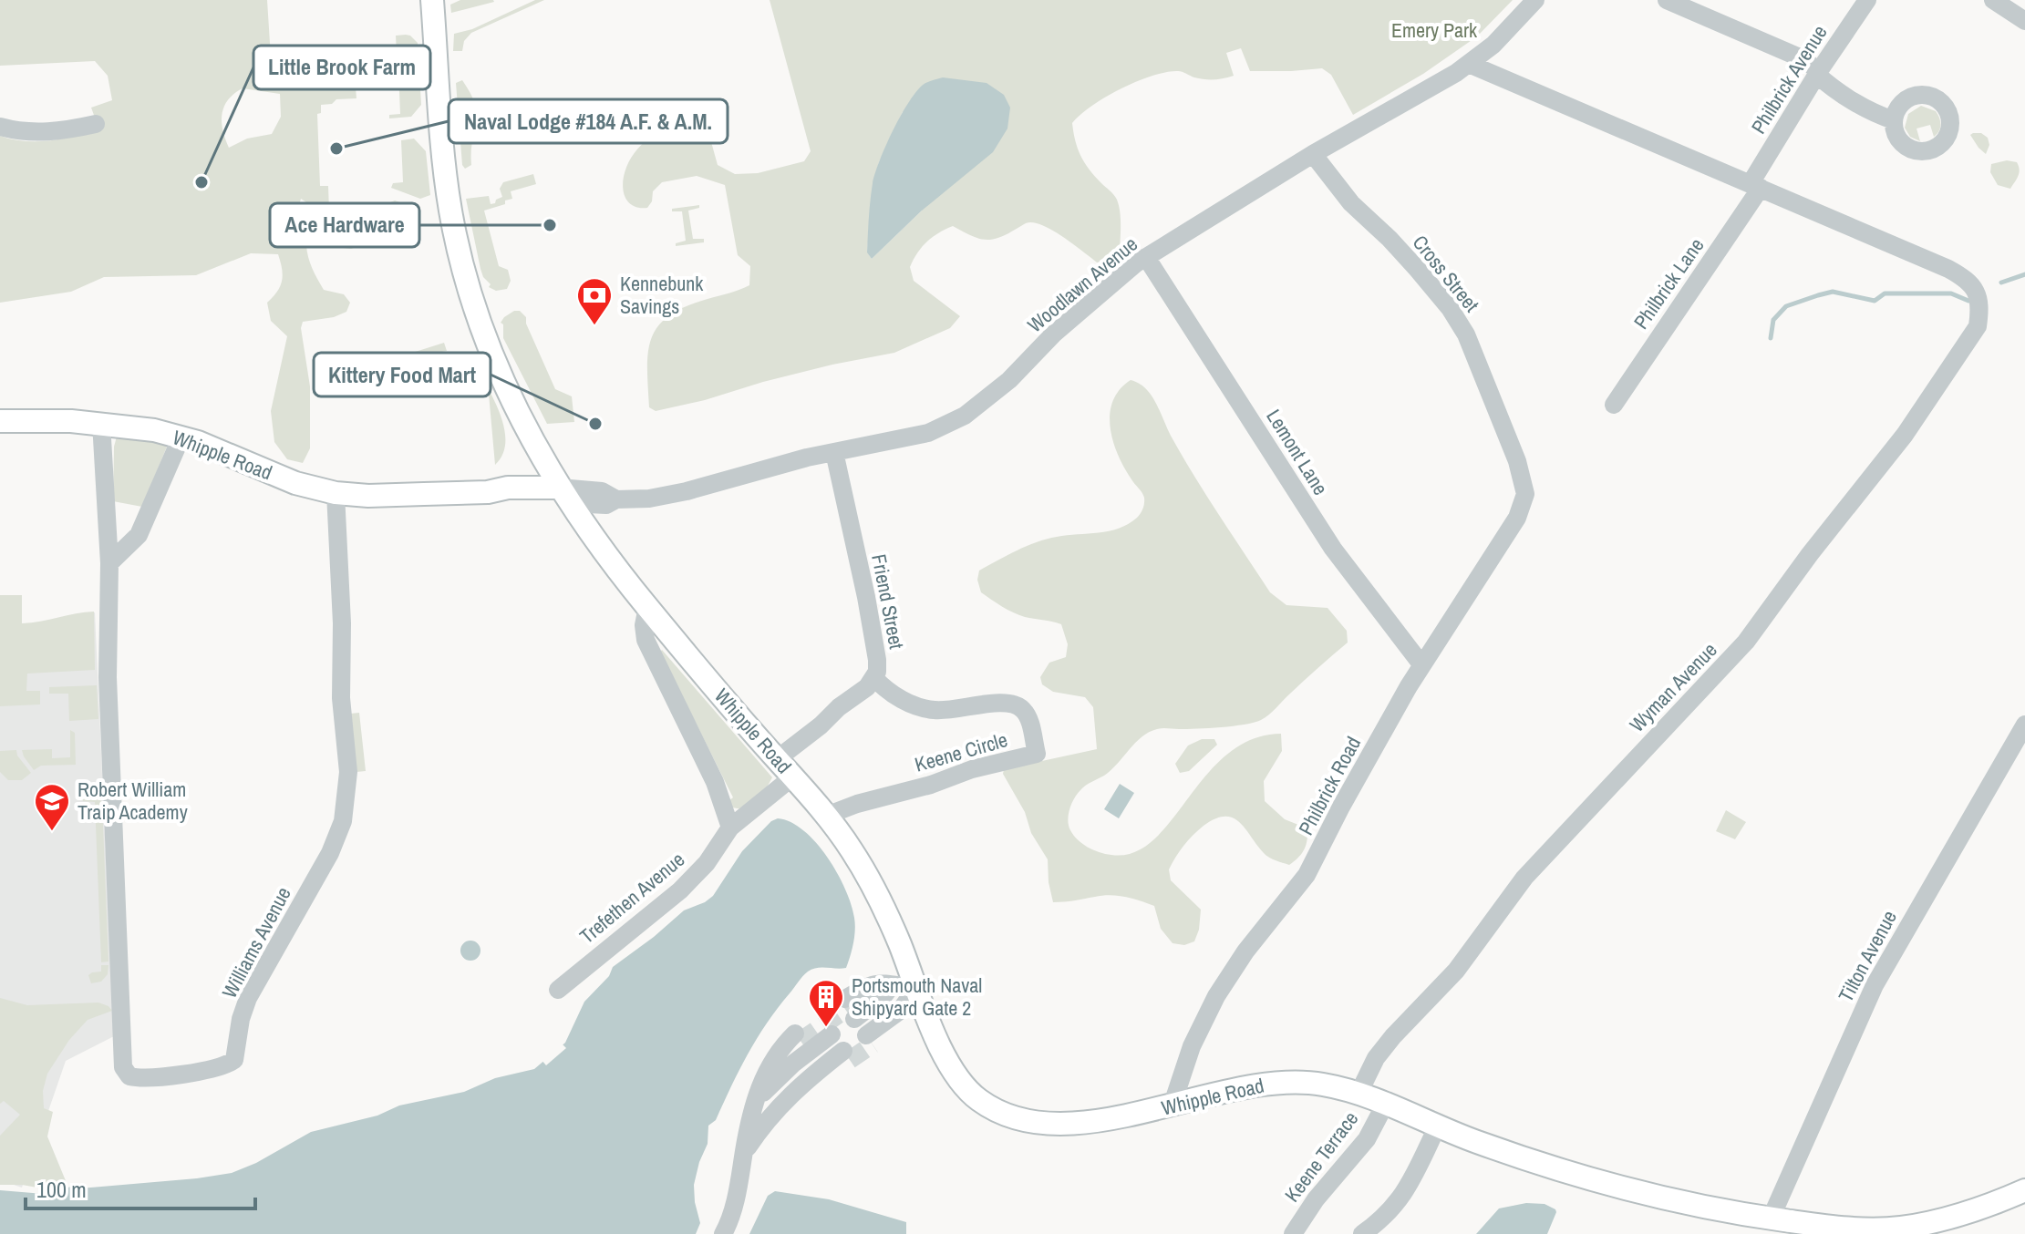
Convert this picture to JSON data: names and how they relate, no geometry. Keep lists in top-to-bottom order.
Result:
{
  "streets": {
    "main road": ["Whipple Road"],
    "street": [
      "Philbrick Avenue",
      "Cross Street",
      "Philbrick Lane",
      "Woodlawn Avenue",
      "Lemont Lane",
      "Friend Street",
      "Wyman Avenue",
      "Keene Circle",
      "Philbrick Road",
      "Trefethen Avenue",
      "Williams Avenue",
      "Tilton Avenue",
      "Keene Terrace"
    ]
  },
  "crossings": [
    ["Philbrick Avenue", "Philbrick Lane"],
    ["Philbrick Avenue", "Wyman Avenue"],
    ["Cross Street", "Woodlawn Avenue"],
    ["Cross Street", "Philbrick Road"],
    ["Philbrick Lane", "Wyman Avenue"],
    ["Woodlawn Avenue", "Lemont Lane"],
    ["Woodlawn Avenue", "Whipple Road"],
    ["Woodlawn Avenue", "Friend Street"],
    ["Lemont Lane", "Philbrick Road"],
    ["Whipple Road", "Friend Street"],
    ["Whipple Road", "Wyman Avenue"],
    ["Whipple Road", "Keene Circle"],
    ["Whipple Road", "Philbrick Road"],
    ["Whipple Road", "Trefethen Avenue"],
    ["Whipple Road", "Williams Avenue"],
    ["Whipple Road", "Tilton Avenue"],
    ["Whipple Road", "Keene Terrace"],
    ["Friend Street", "Keene Circle"]
  ],
  "parks": ["Emery Park"],
  "places": {
    "other": [
      "Naval Lodge #184 A.F. & A.M.",
      "Little Brook Farm",
      "Ace Hardware",
      "Kittery Food Mart"
    ],
    "bank": ["Kennebunk Savings"],
    "school or university": ["Robert William Traip Academy"],
    "building": ["Portsmouth Naval Shipyard Gate 2"]
  },
  "scale_bar": "100 m"
}
